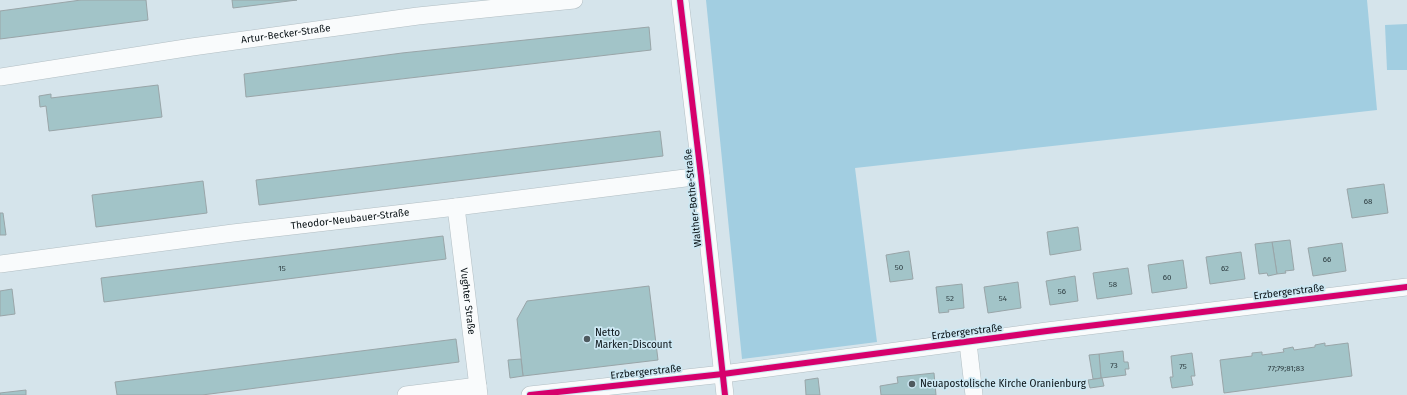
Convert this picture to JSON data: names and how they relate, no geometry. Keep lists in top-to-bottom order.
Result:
{
  "streets": {
    "street": [
      "Artur-Becker-Straße",
      "Walther-Bothe-Straße",
      "Theodor-Neubauer-Straße",
      "Erzbergerstraße",
      "Vughter Straße"
    ]
  },
  "crossings": [
    ["Walther-Bothe-Straße", "Theodor-Neubauer-Straße"],
    ["Walther-Bothe-Straße", "Erzbergerstraße"],
    ["Theodor-Neubauer-Straße", "Vughter Straße"]
  ],
  "places": ["Netto Marken-Discount", "Neuapostolische Kirche Oranienburg"],
  "house_numbers": [
    "68",
    "66",
    "50",
    "15",
    "62",
    "60",
    "58",
    "56",
    "52",
    "54",
    "73",
    "75",
    "77;79;81;83"
  ]
}
